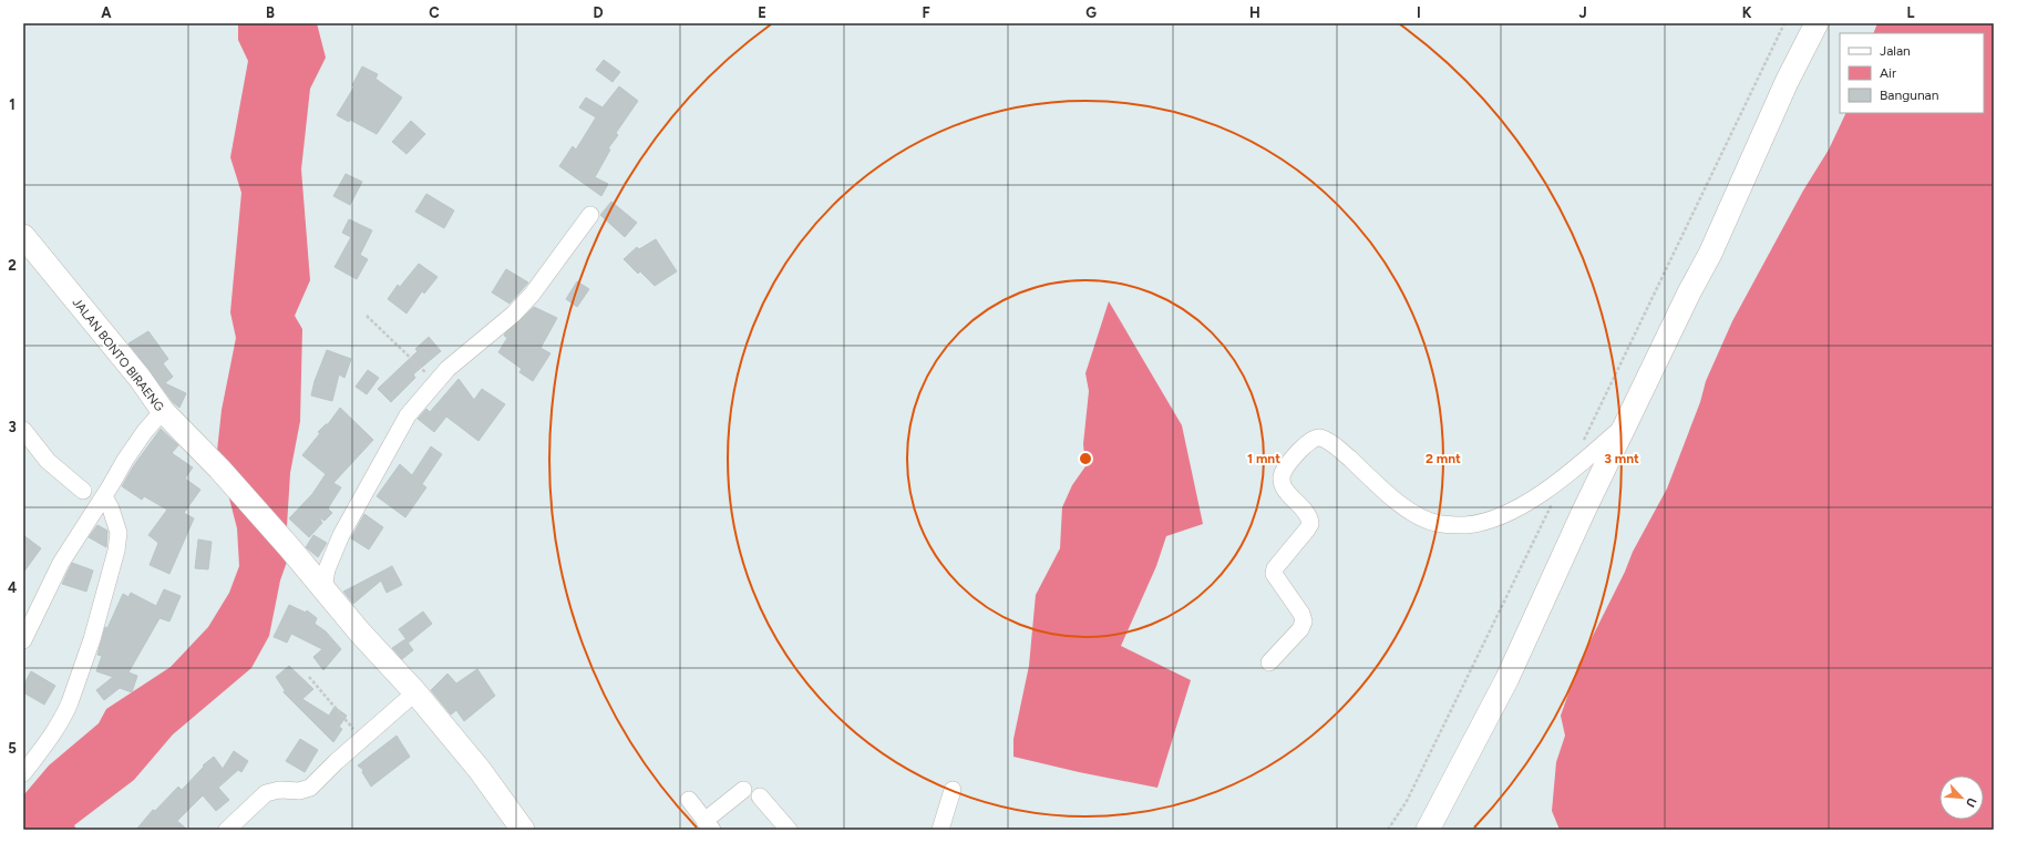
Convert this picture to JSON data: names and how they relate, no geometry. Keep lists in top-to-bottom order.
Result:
{
  "streets": {
    "street": ["JALAN BONTO BIRAENG"]
  },
  "legend": ["Jalan", "Air", "Bangunan"],
  "north": "bottom right",
  "grid": {
    "columns": [
      "A",
      "B",
      "C",
      "D",
      "E",
      "F",
      "G",
      "H",
      "I",
      "J",
      "K",
      "L"
    ],
    "rows": [
      "1",
      "2",
      "3",
      "4",
      "5"
    ]
  },
  "rings": ["1 mnt", "2 mnt", "3 mnt"]
}
